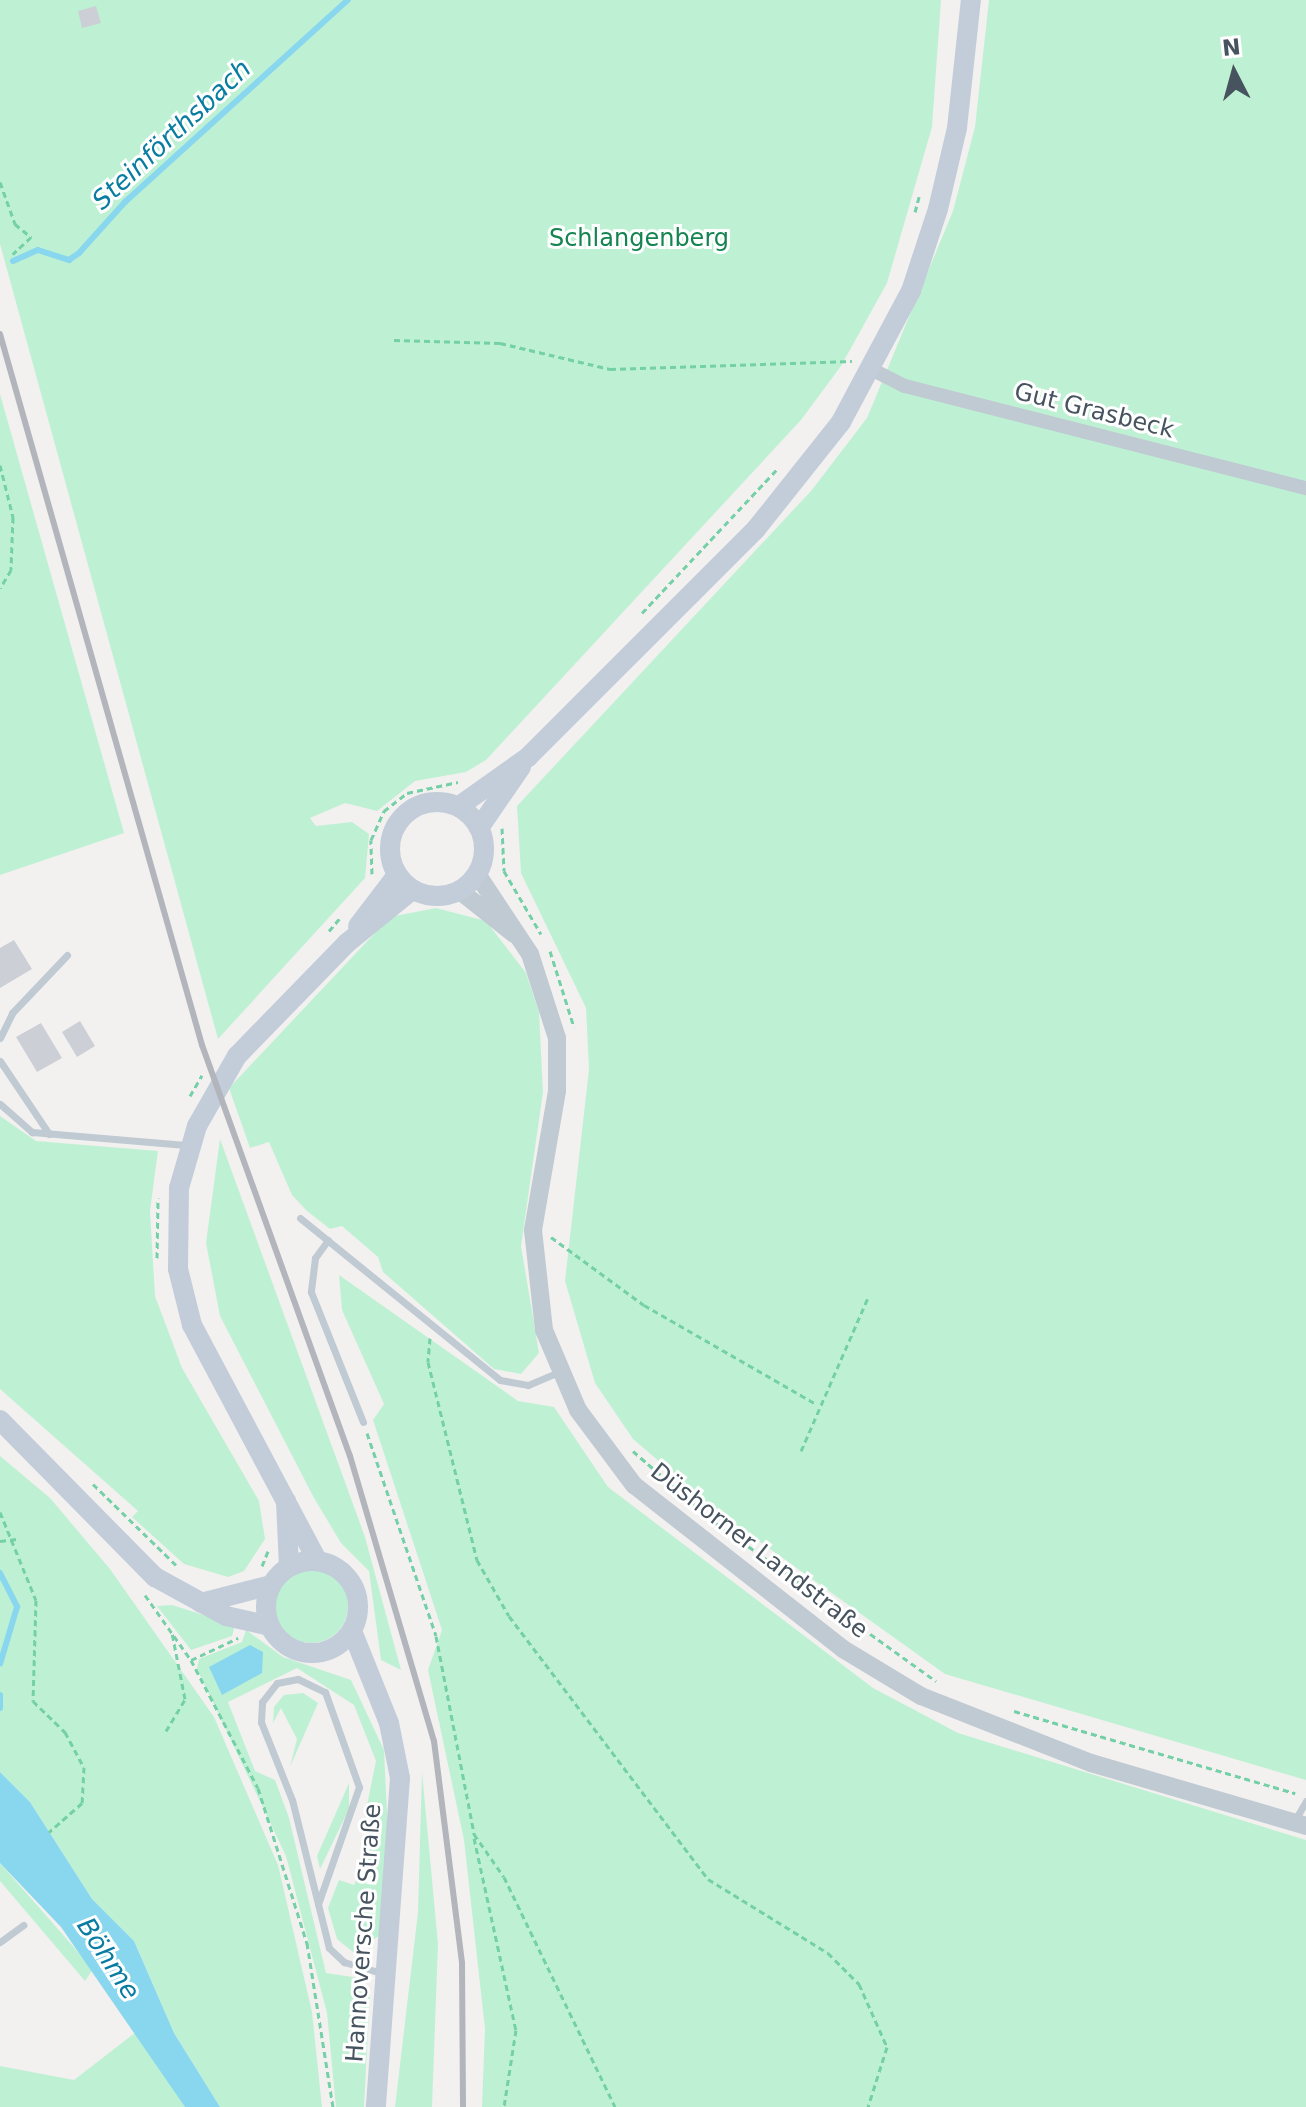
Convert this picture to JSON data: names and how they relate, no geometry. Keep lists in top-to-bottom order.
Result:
{
  "streets": {
    "main road": ["Hannoversche Straße"],
    "street": ["Gut Grasbeck", "Düshorner Landstraße"]
  },
  "water": ["Steinförthsbach", "Böhme"],
  "parks": ["Schlangenberg"],
  "north": "top"
}
